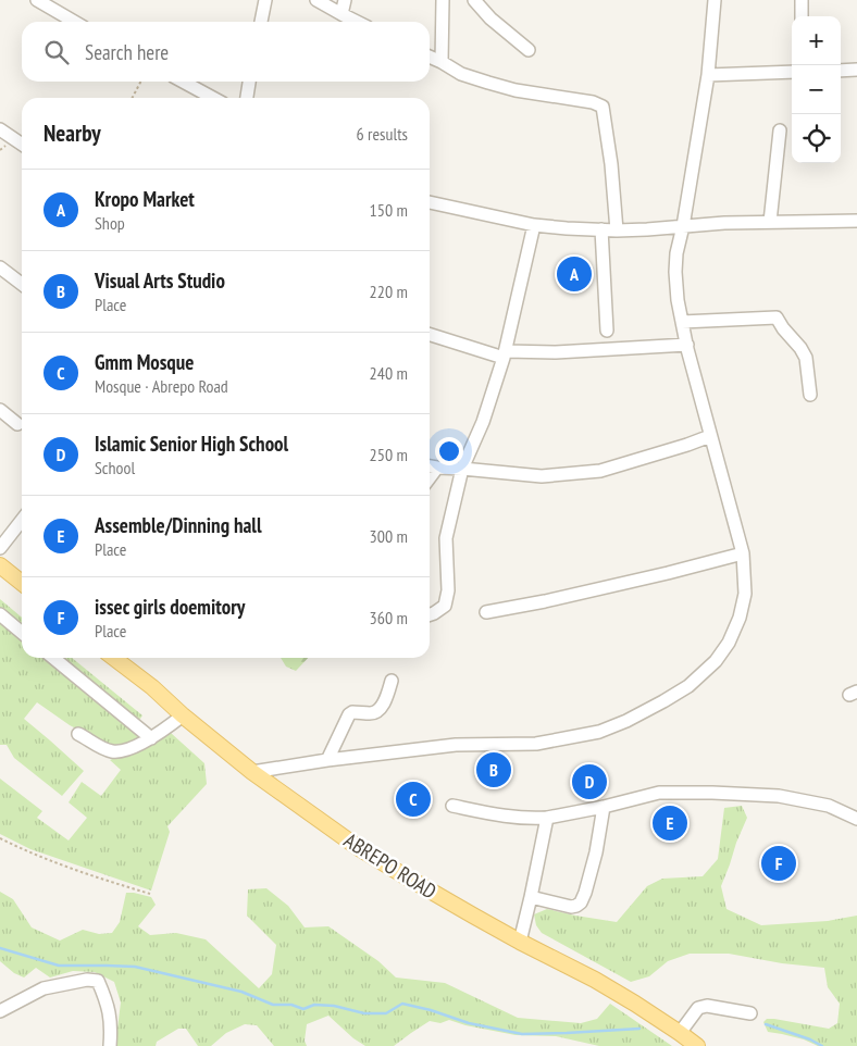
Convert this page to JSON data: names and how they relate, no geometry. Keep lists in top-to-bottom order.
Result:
{
  "streets": {
    "main road": ["ABREPO ROAD"]
  },
  "page": {
    "map_buttons": ["+", "−"],
    "search": "Search here",
    "heading": ["Nearby", "6 results"],
    "list": [
      {
        "mark": "A",
        "name": "Kropo Market",
        "note": "Shop",
        "value": "150 m"
      },
      {
        "mark": "B",
        "name": "Visual Arts Studio",
        "note": "Place",
        "value": "220 m"
      },
      {
        "mark": "C",
        "name": "Gmm Mosque",
        "note": "Mosque · Abrepo Road",
        "value": "240 m"
      },
      {
        "mark": "D",
        "name": "Islamic Senior High School",
        "note": "School",
        "value": "250 m"
      },
      {
        "mark": "E",
        "name": "Assemble/Dinning hall",
        "note": "Place",
        "value": "300 m"
      },
      {
        "mark": "F",
        "name": "issec girls doemitory",
        "note": "Place",
        "value": "360 m"
      }
    ],
    "pins": [
      "A",
      "B",
      "D",
      "C",
      "E",
      "F"
    ]
  }
}
